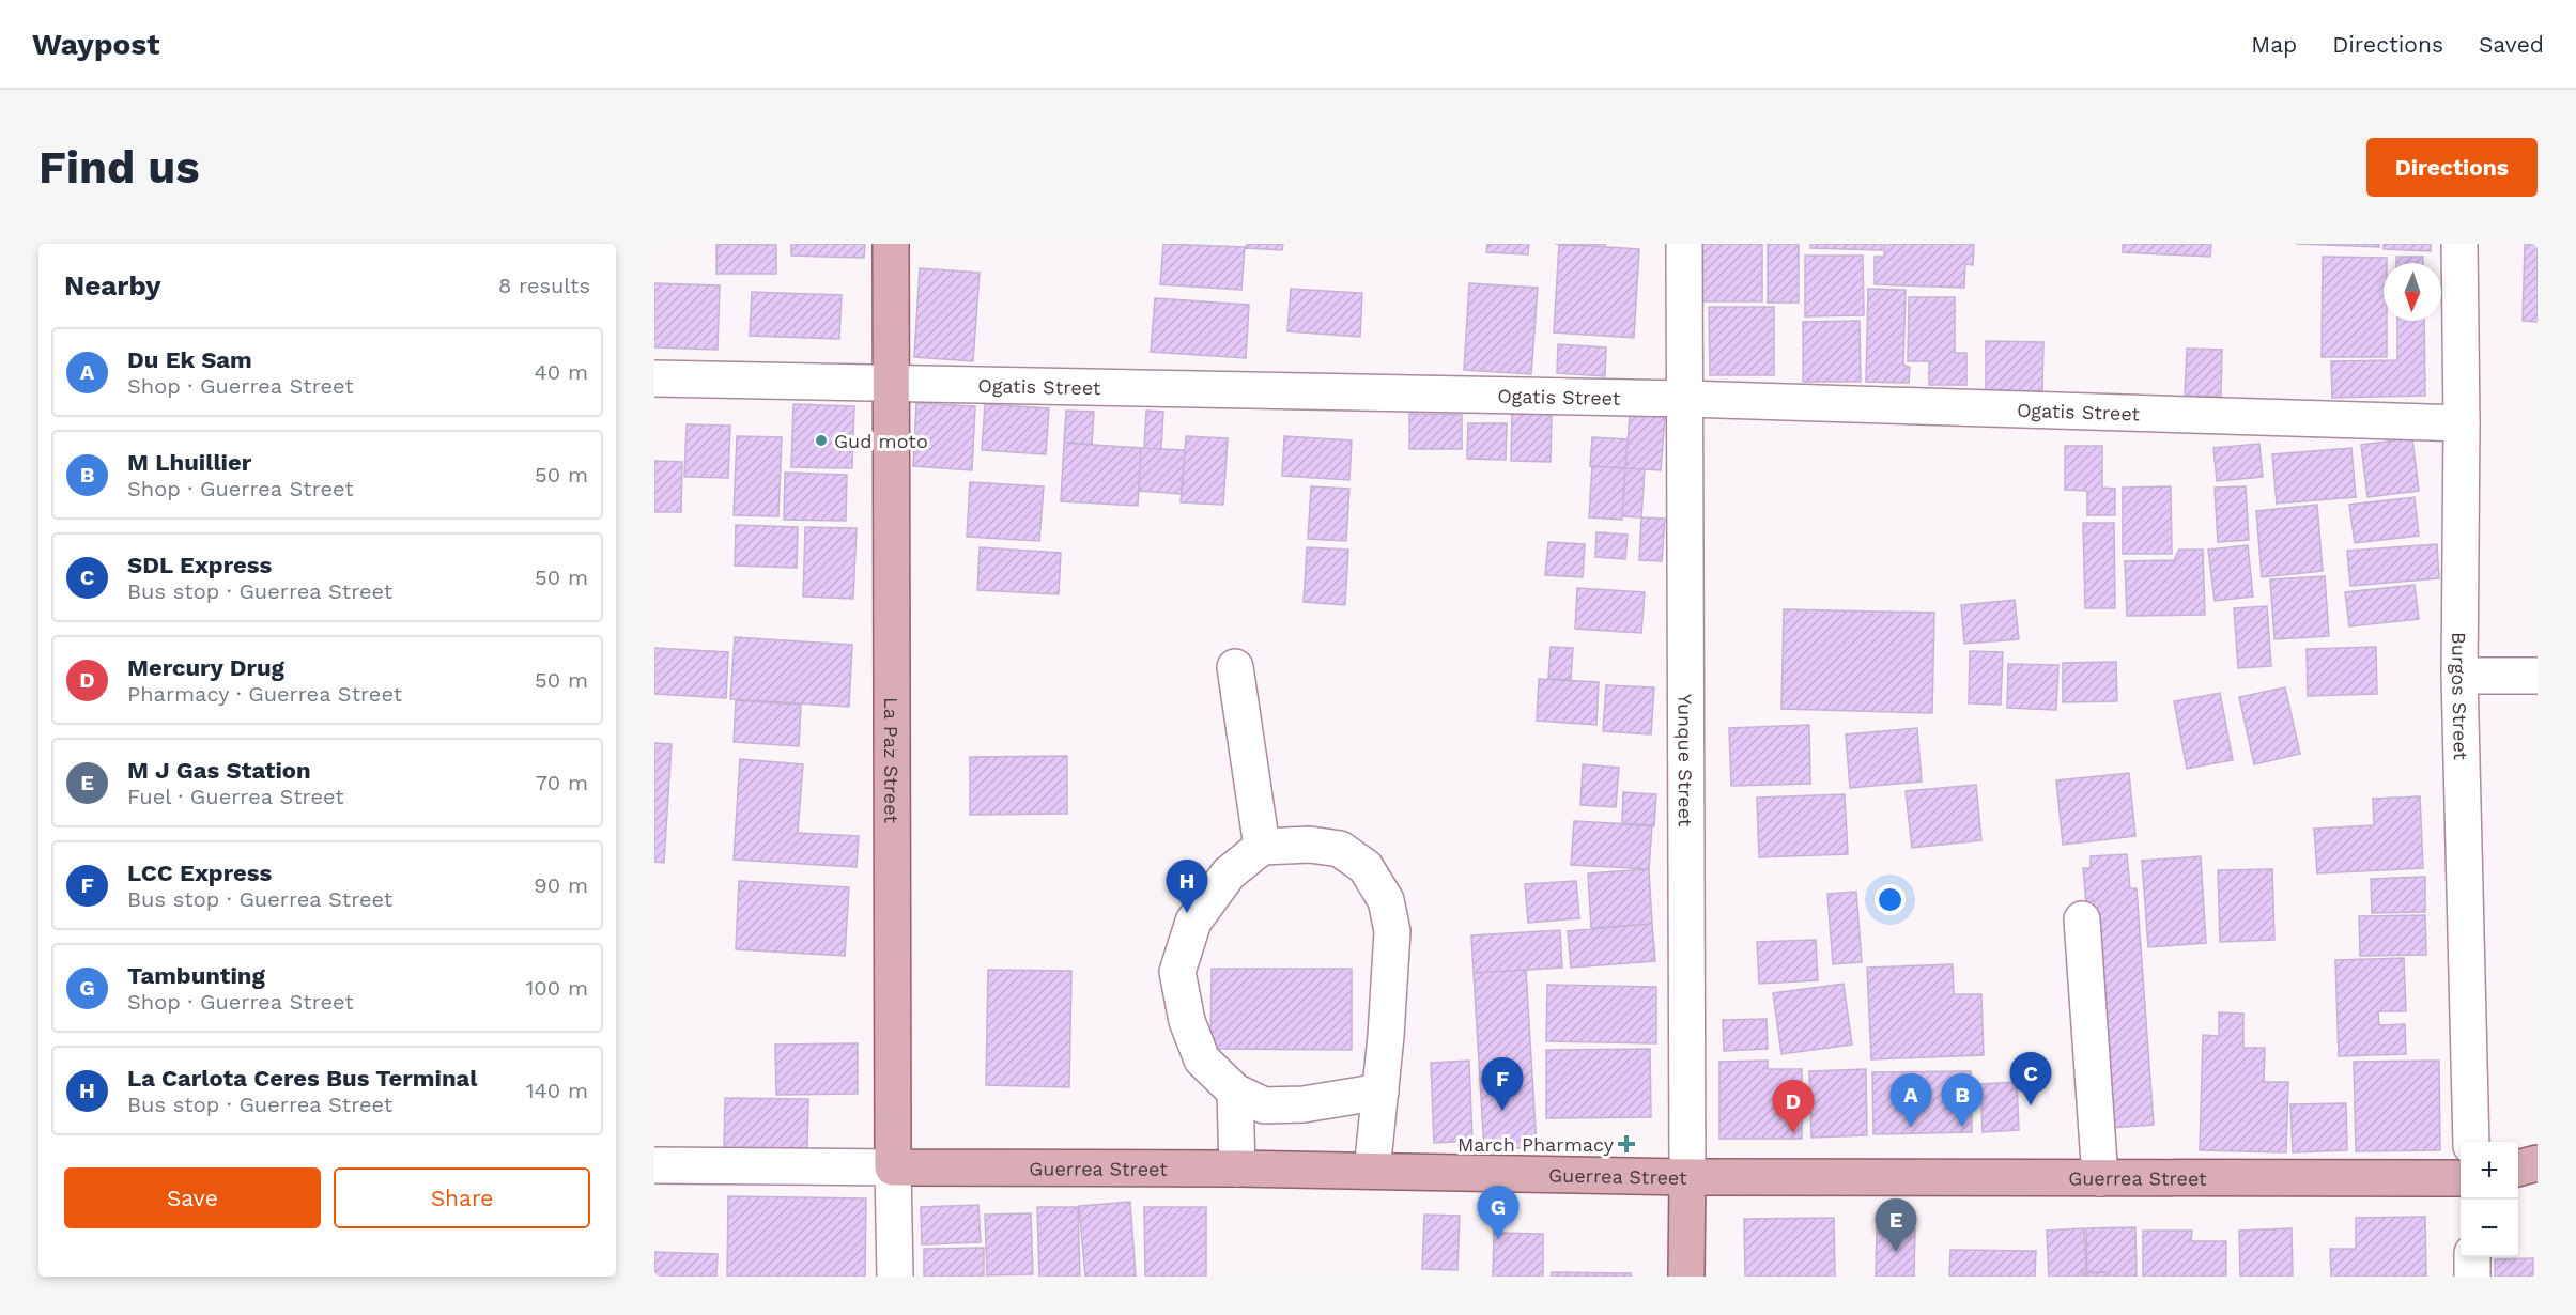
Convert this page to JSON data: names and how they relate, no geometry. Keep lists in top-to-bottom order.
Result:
{
  "streets": {
    "main road": ["La Paz Street", "Yunque Street", "Guerrea Street"],
    "street": ["Ogatis Street", "Burgos Street"]
  },
  "crossings": [
    ["Ogatis Street", "Burgos Street"],
    ["Ogatis Street", "La Paz Street"],
    ["Ogatis Street", "Yunque Street"],
    ["La Paz Street", "Guerrea Street"],
    ["Yunque Street", "Guerrea Street"]
  ],
  "places": {
    "other": ["Gud moto"],
    "health": ["March Pharmacy"]
  },
  "north": "bottom",
  "page": {
    "header": "Waypost",
    "nav": ["Map", "Directions", "Saved"],
    "buttons": [
      "Directions",
      ["Save", "Share"]
    ],
    "title": "Find us",
    "heading": ["Nearby", "8 results"],
    "list": [
      {
        "mark": "A",
        "name": "Du Ek Sam",
        "note": "Shop · Guerrea Street",
        "value": "40 m"
      },
      {
        "mark": "B",
        "name": "M Lhuillier",
        "note": "Shop · Guerrea Street",
        "value": "50 m"
      },
      {
        "mark": "C",
        "name": "SDL Express",
        "note": "Bus stop · Guerrea Street",
        "value": "50 m"
      },
      {
        "mark": "D",
        "name": "Mercury Drug",
        "note": "Pharmacy · Guerrea Street",
        "value": "50 m"
      },
      {
        "mark": "E",
        "name": "M J Gas Station",
        "note": "Fuel · Guerrea Street",
        "value": "70 m"
      },
      {
        "mark": "F",
        "name": "LCC Express",
        "note": "Bus stop · Guerrea Street",
        "value": "90 m"
      },
      {
        "mark": "G",
        "name": "Tambunting",
        "note": "Shop · Guerrea Street",
        "value": "100 m"
      },
      {
        "mark": "H",
        "name": "La Carlota Ceres Bus Terminal",
        "note": "Bus stop · Guerrea Street",
        "value": "140 m"
      }
    ],
    "pins": [
      "H",
      "C",
      "F",
      "A",
      "B",
      "D",
      "G",
      "E"
    ],
    "map_buttons": ["+", "−"]
  }
}
